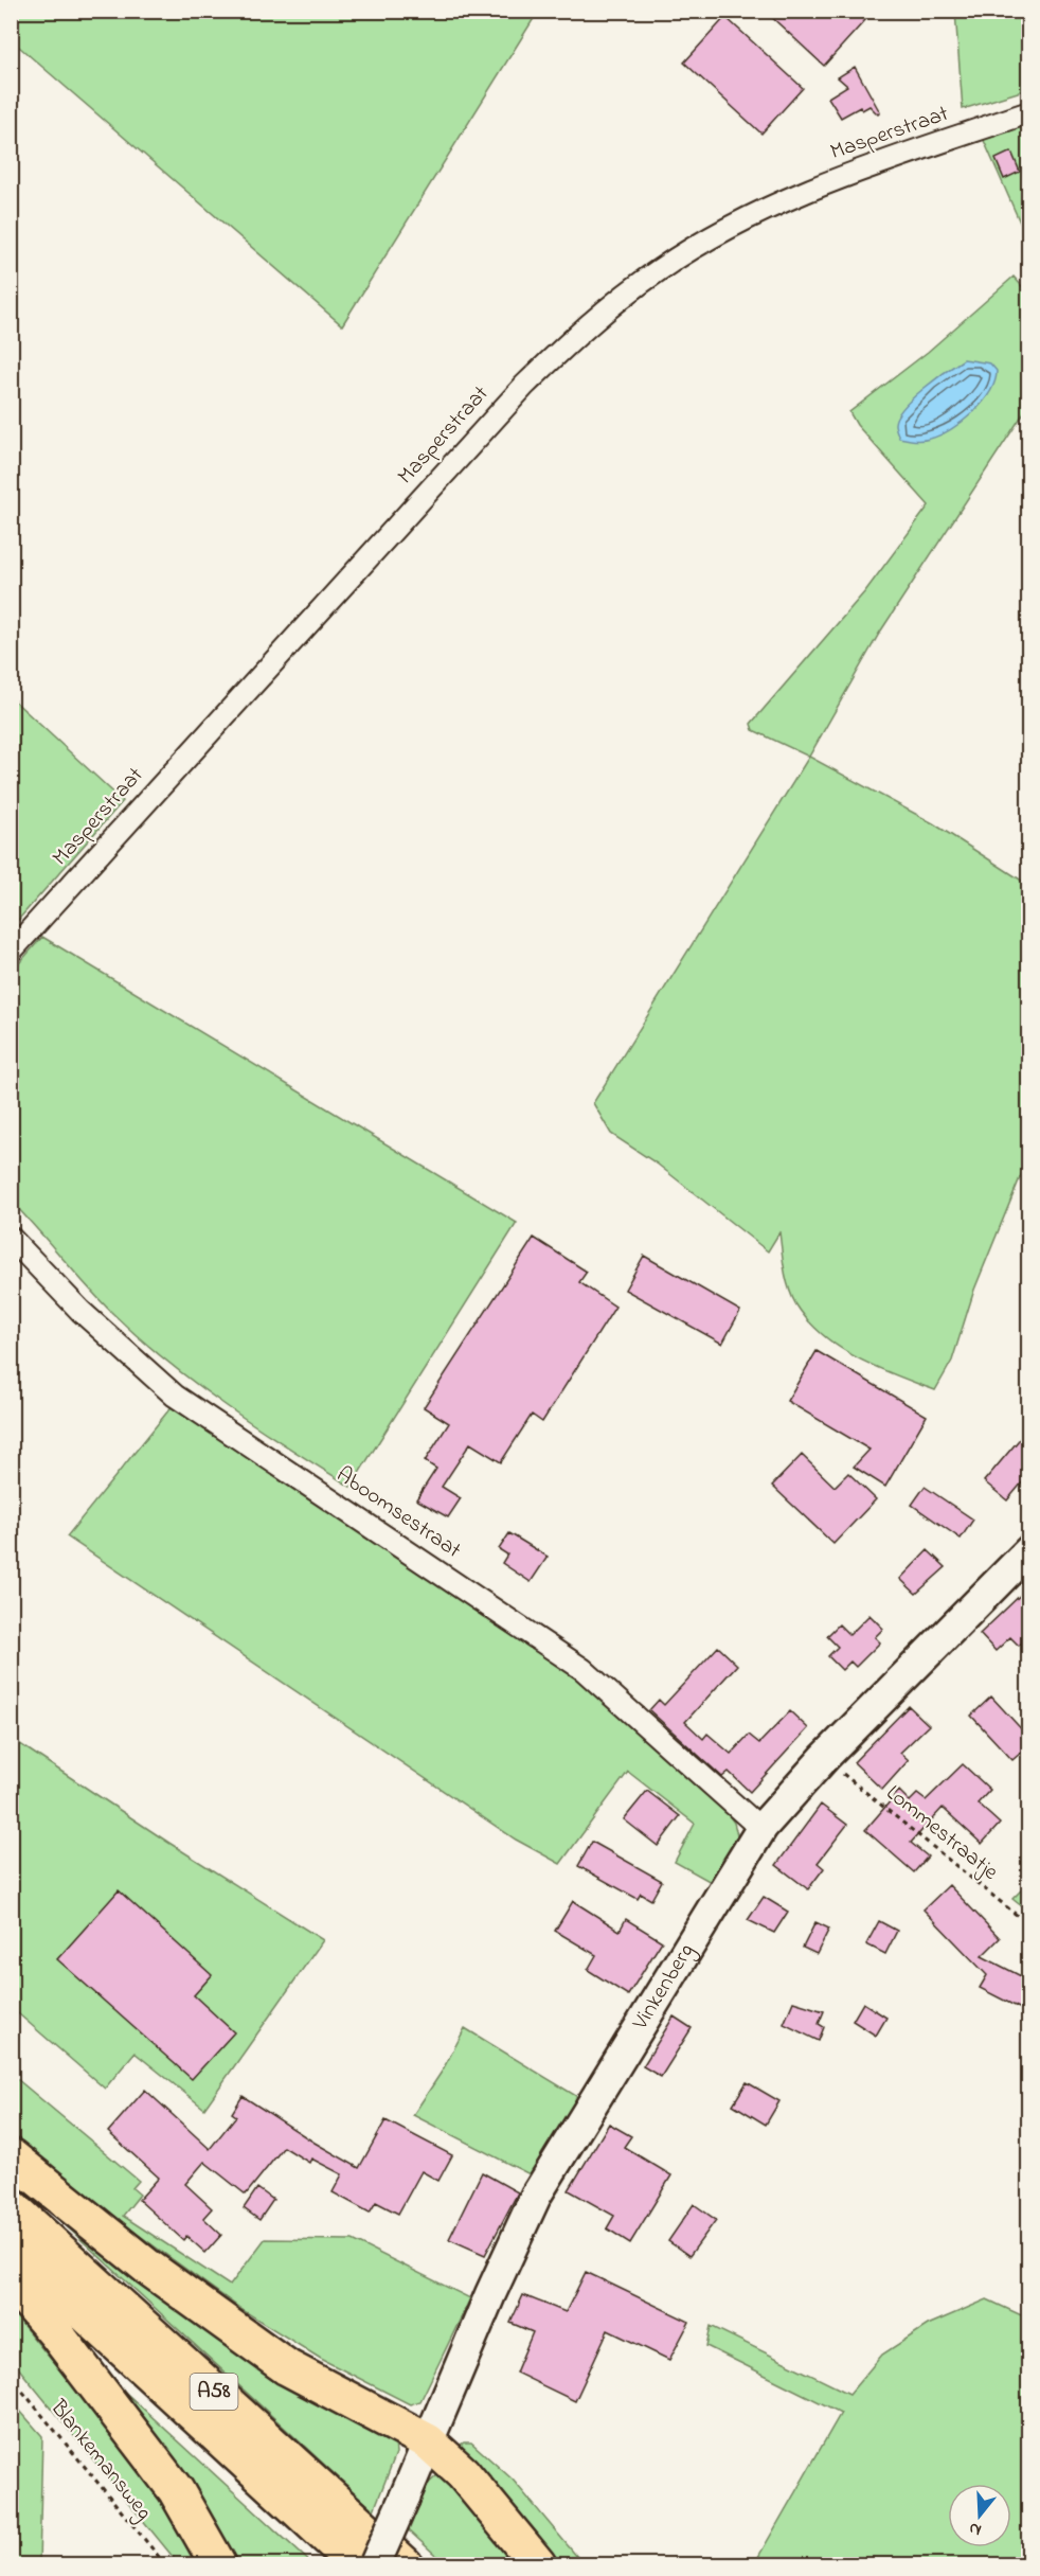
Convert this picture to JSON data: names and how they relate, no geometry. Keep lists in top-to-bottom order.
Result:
{
  "streets": {
    "highway": ["A58"],
    "street": ["Masperstraat", "Aboomsestraat", "Vinkenberg"],
    "path": ["Lommestraatje", "Blankemansweg"]
  },
  "crossings": [
    ["Aboomsestraat", "Vinkenberg"],
    ["Vinkenberg", "A58"]
  ],
  "north": "bottom"
}
